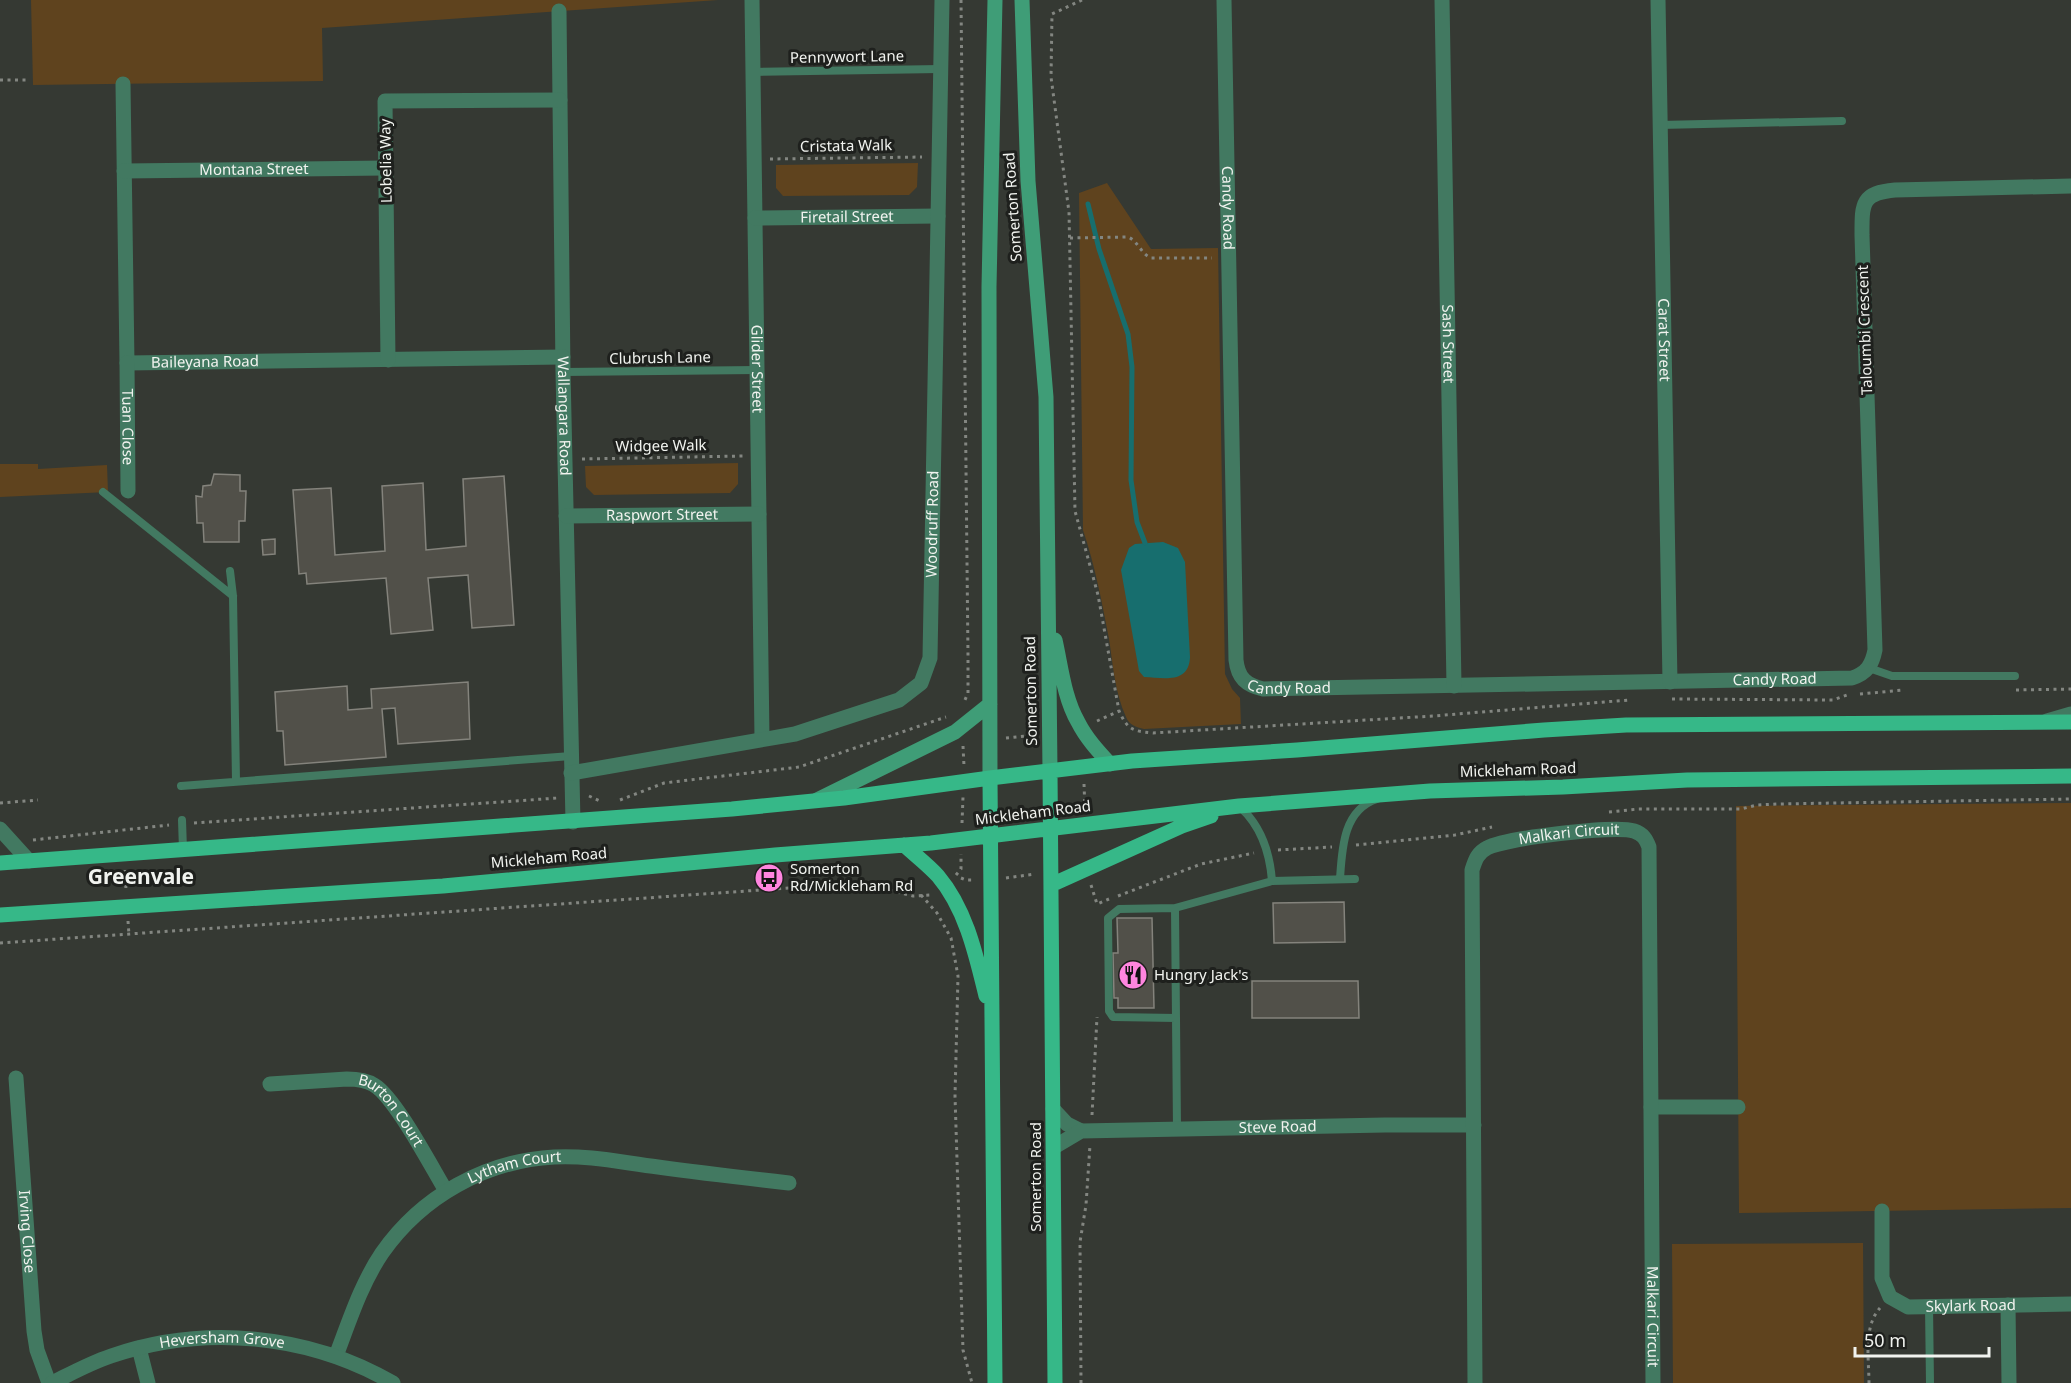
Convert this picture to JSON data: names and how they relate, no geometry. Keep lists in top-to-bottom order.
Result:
{
  "streets": {
    "main road": ["Somerton Road", "Mickleham Road"],
    "street": [
      "Lobelia Way",
      "Montana Street",
      "Candy Road",
      "Firetail Street",
      "Taloumbi Crescent",
      "Carat Street",
      "Sash Street",
      "Baileyana Road",
      "Glider Street",
      "Wallangara Road",
      "Tuan Close",
      "Raspwort Street",
      "Woodruff Road",
      "Malkari Circuit",
      "Burton Court",
      "Steve Road",
      "Lytham Court",
      "Irving Close",
      "Skylark Road",
      "Heversham Grove"
    ],
    "lane": ["Pennywort Lane", "Clubrush Lane"],
    "path": ["Cristata Walk", "Widgee Walk"]
  },
  "crossings": [
    ["Pennywort Lane", "Glider Street"],
    ["Pennywort Lane", "Woodruff Road"],
    ["Cristata Walk", "Glider Street"],
    ["Cristata Walk", "Woodruff Road"],
    ["Lobelia Way", "Montana Street"],
    ["Lobelia Way", "Baileyana Road"],
    ["Lobelia Way", "Wallangara Road"],
    ["Somerton Road", "Mickleham Road"],
    ["Candy Road", "Taloumbi Crescent"],
    ["Candy Road", "Carat Street"],
    ["Candy Road", "Sash Street"],
    ["Firetail Street", "Glider Street"],
    ["Firetail Street", "Woodruff Road"],
    ["Clubrush Lane", "Baileyana Road"],
    ["Clubrush Lane", "Glider Street"],
    ["Clubrush Lane", "Wallangara Road"],
    ["Baileyana Road", "Wallangara Road"],
    ["Baileyana Road", "Tuan Close"],
    ["Glider Street", "Widgee Walk"],
    ["Glider Street", "Raspwort Street"],
    ["Glider Street", "Woodruff Road"],
    ["Wallangara Road", "Widgee Walk"],
    ["Wallangara Road", "Raspwort Street"],
    ["Wallangara Road", "Woodruff Road"],
    ["Malkari Circuit", "Steve Road"],
    ["Burton Court", "Lytham Court"],
    ["Lytham Court", "Heversham Grove"],
    ["Irving Close", "Heversham Grove"]
  ],
  "districts": ["Greenvale"],
  "places": {
    "bus stop": ["Somerton Rd/Mickleham Rd"],
    "restaurant": ["Hungry Jack's"]
  },
  "scale_bar": "50 m"
}
